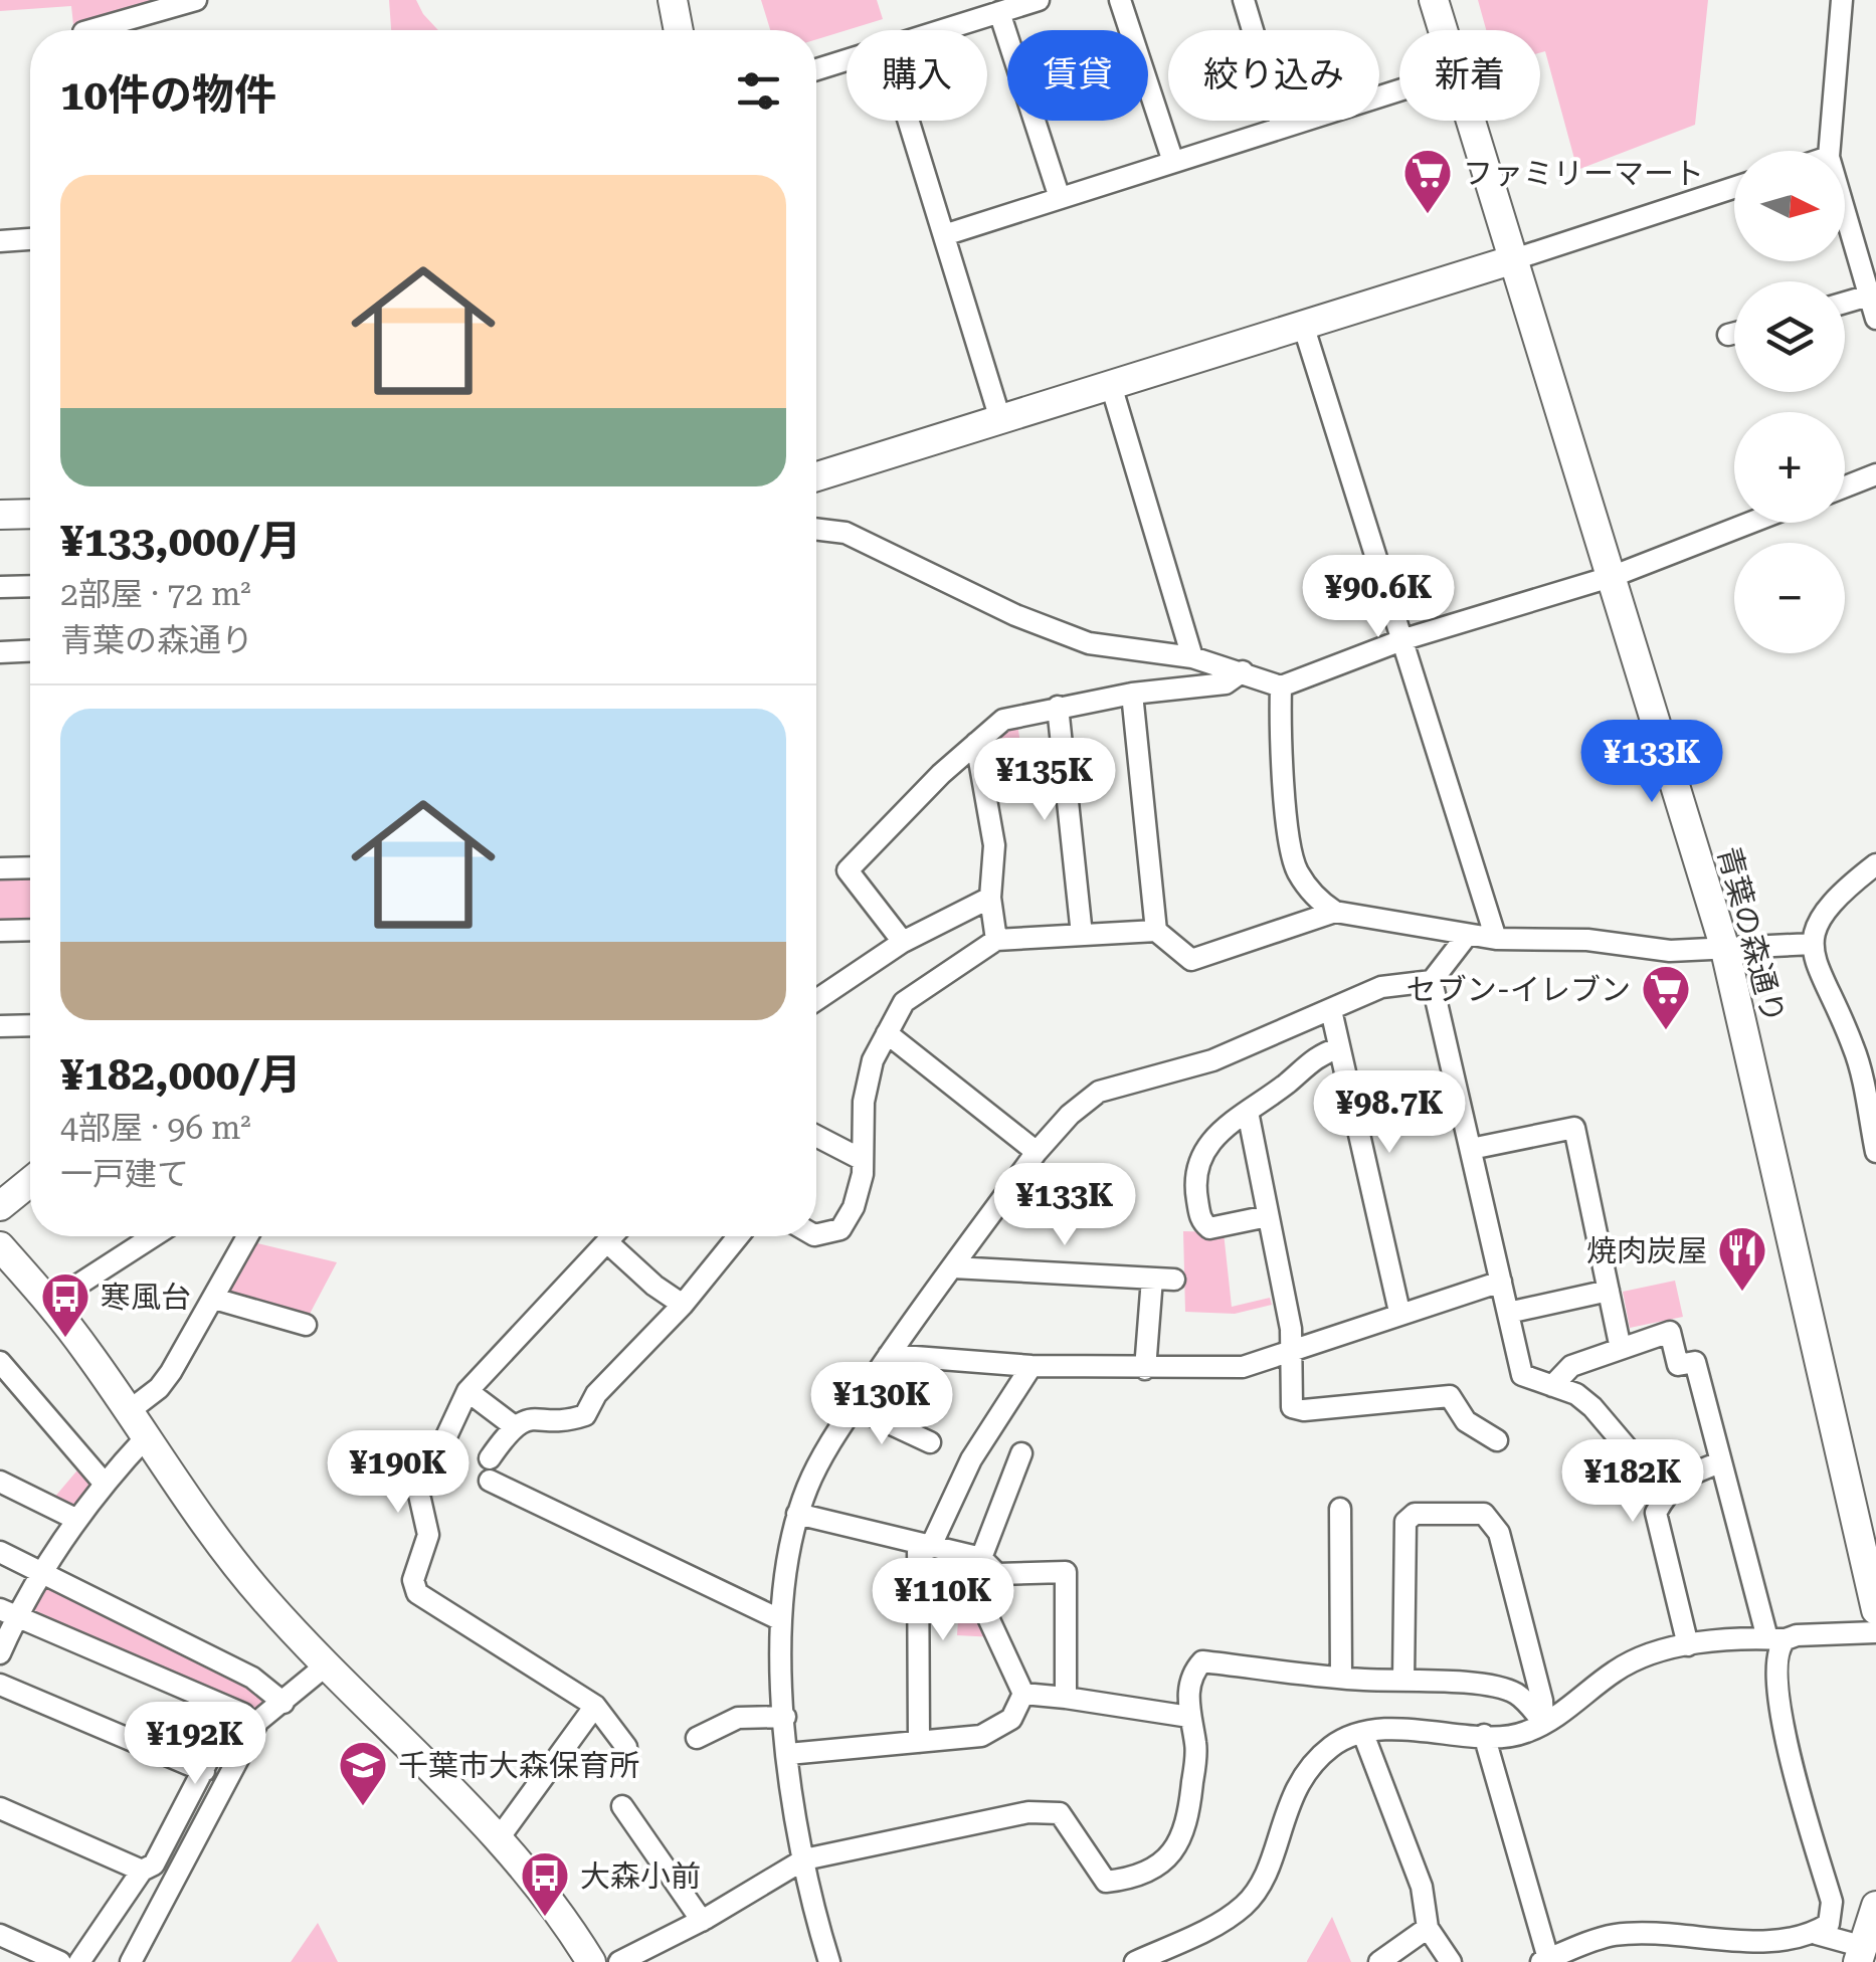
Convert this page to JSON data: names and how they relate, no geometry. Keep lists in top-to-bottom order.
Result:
{
  "streets": {
    "street": ["青葉の森通り"]
  },
  "places": {
    "supermarket": ["ファミリーマート", "セブン-イレブン"],
    "restaurant": ["焼肉炭屋"],
    "bus stop": ["寒風台", "大森小前"],
    "school or university": ["千葉市大森保育所"]
  },
  "north": "right",
  "page": {
    "chip": [
      "購入",
      "賃貸",
      "絞り込み",
      "新着"
    ],
    "heading": "10件の物件",
    "map_buttons": ["+", "−"],
    "list": [
      {
        "name": "¥133,000/月",
        "note": "2部屋 · 72 m² · 青葉の森通り"
      },
      {
        "name": "¥182,000/月",
        "note": "4部屋 · 96 m² · 一戸建て"
      }
    ],
    "price": [
      "¥90.6K",
      "¥133K",
      "¥135K",
      "¥98.7K",
      "¥133K",
      "¥130K",
      "¥190K",
      "¥182K",
      "¥110K",
      "¥192K"
    ]
  }
}
